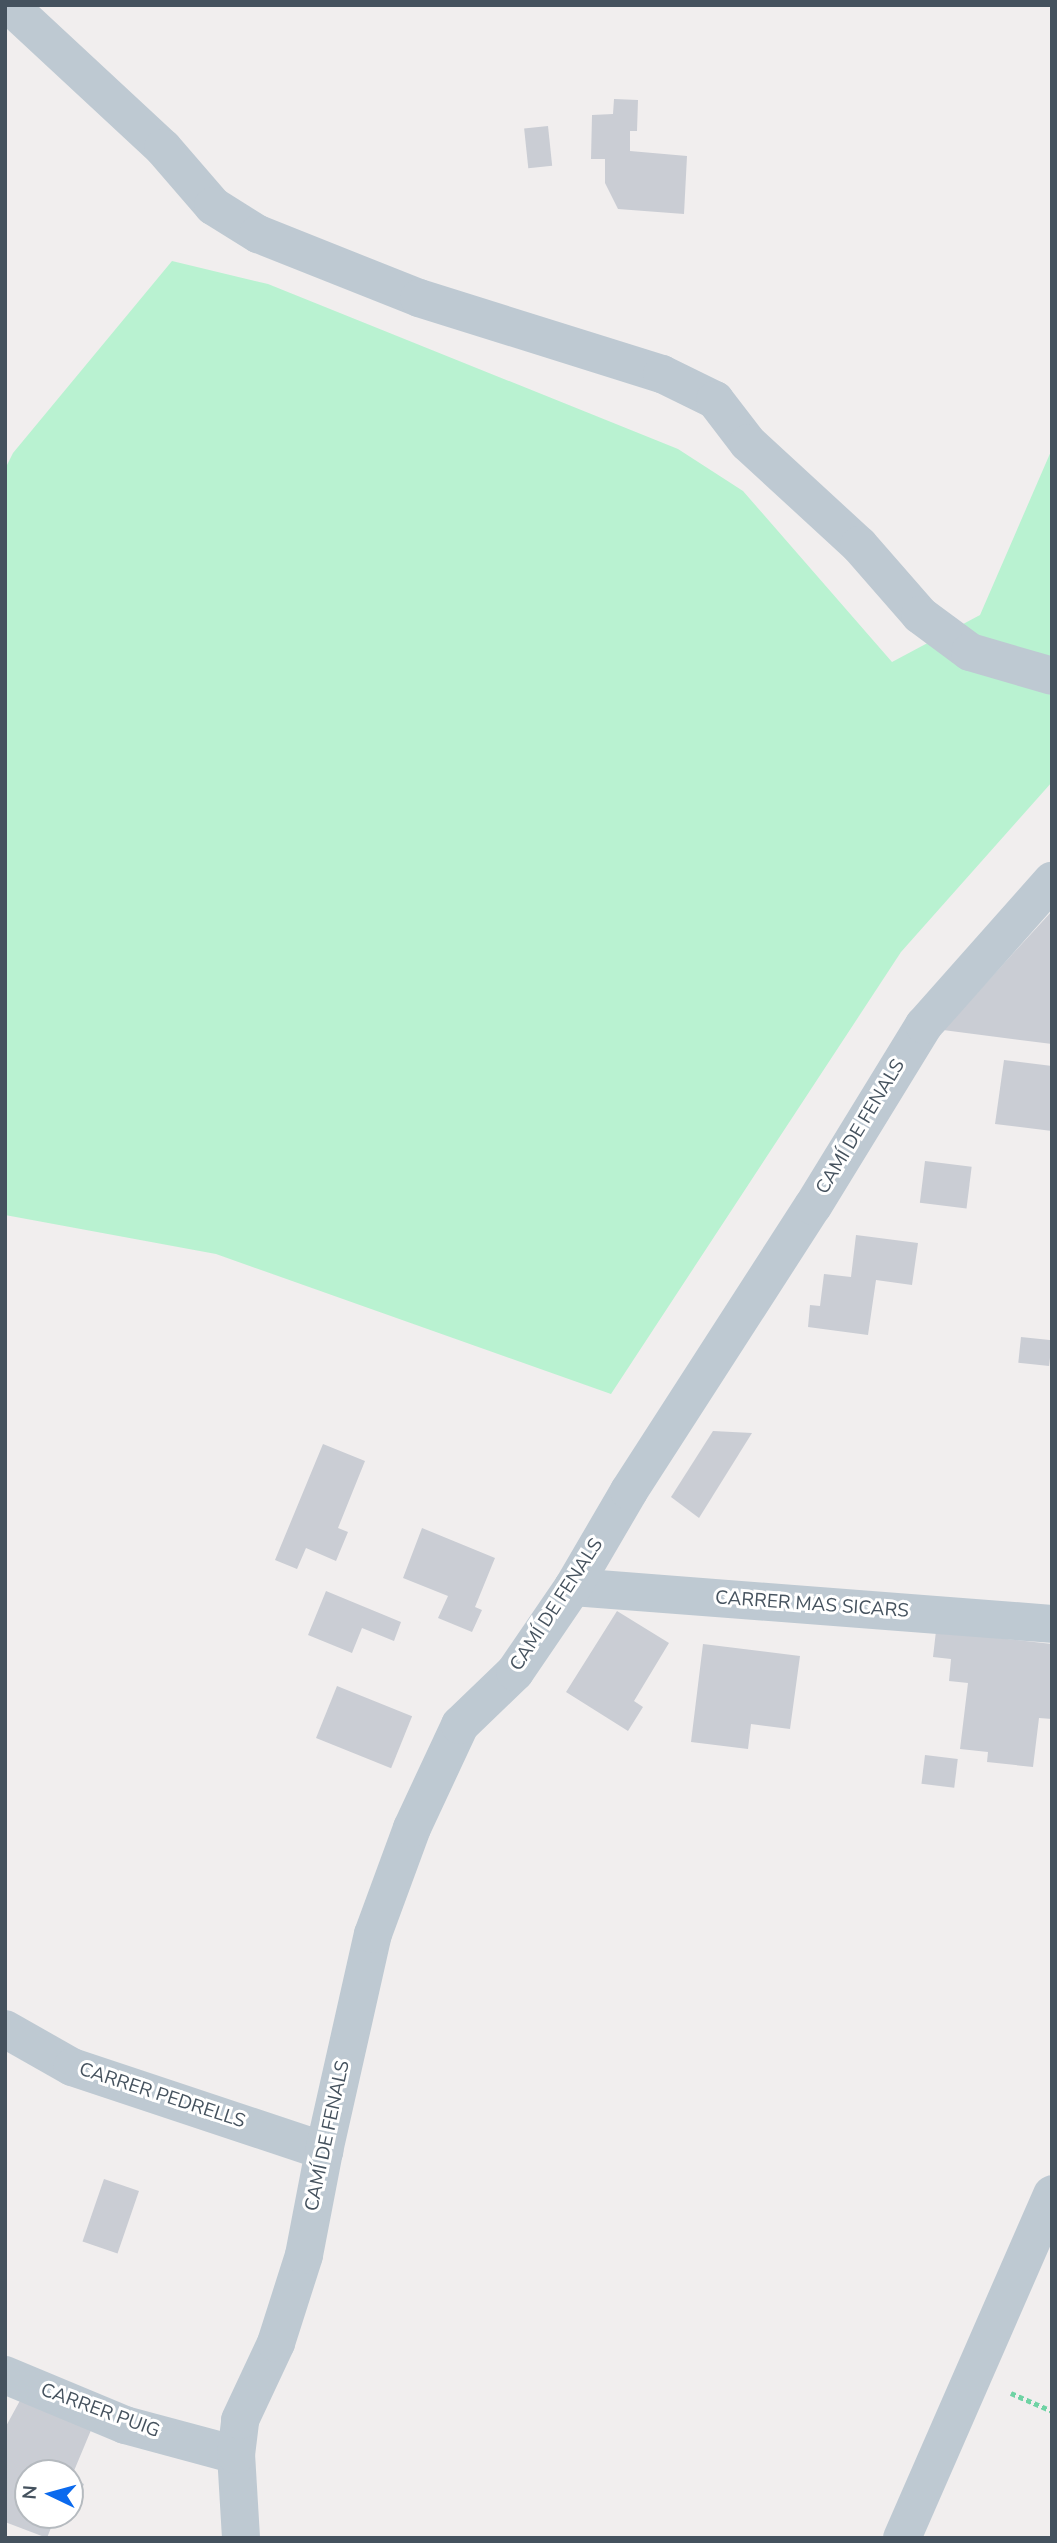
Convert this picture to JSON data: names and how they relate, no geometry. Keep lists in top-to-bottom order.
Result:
{
  "streets": {
    "street": [
      "CAMÍ DE FENALS",
      "CARRER MAS SICARS",
      "CARRER PEDRELLS",
      "CARRER PUIG"
    ]
  },
  "crossings": [
    ["CAMÍ DE FENALS", "CARRER MAS SICARS"],
    ["CAMÍ DE FENALS", "CARRER PEDRELLS"],
    ["CAMÍ DE FENALS", "CARRER PUIG"]
  ],
  "north": "left"
}
